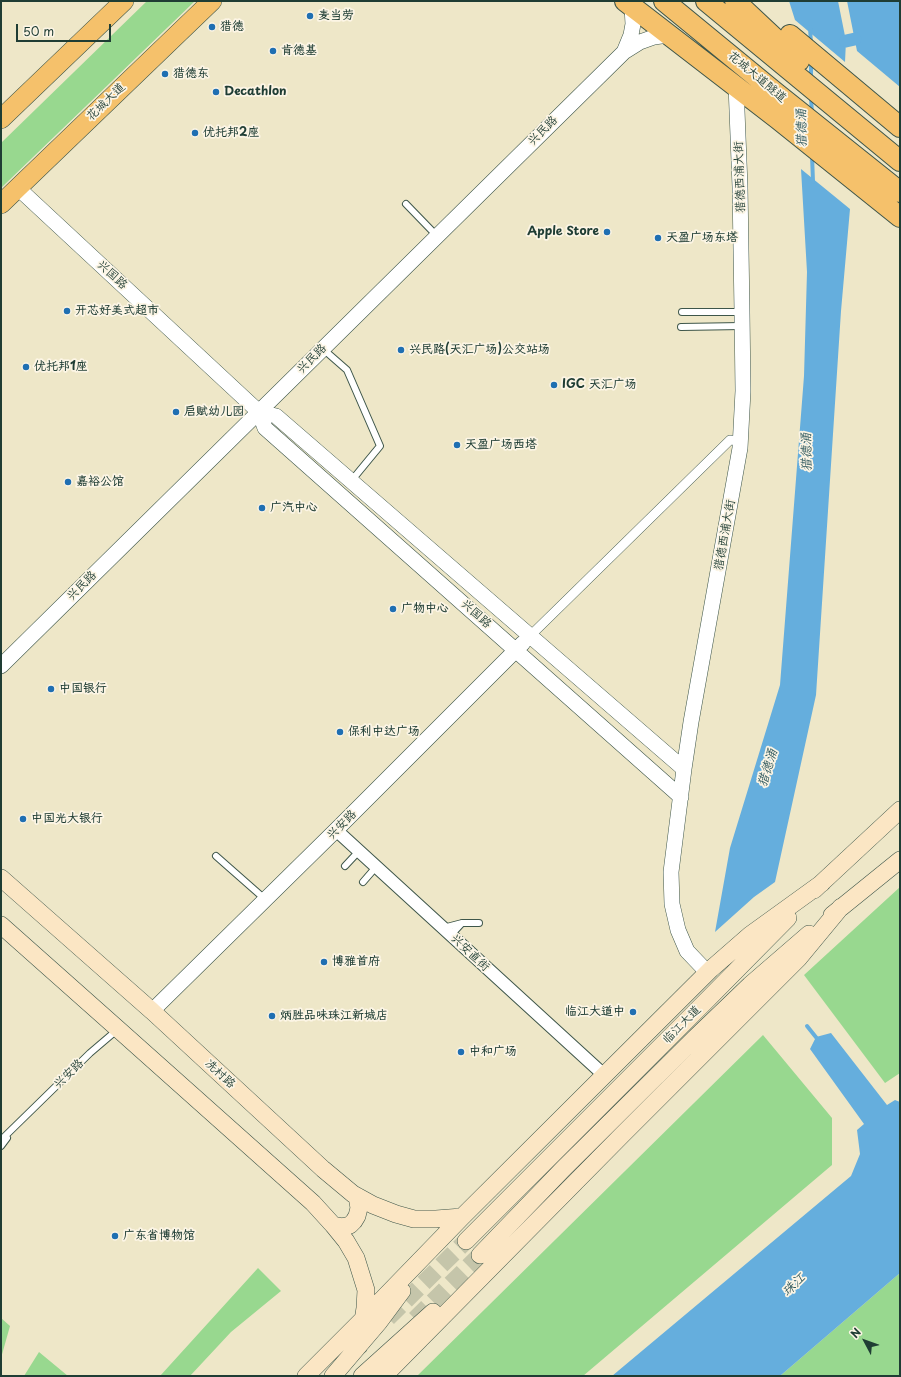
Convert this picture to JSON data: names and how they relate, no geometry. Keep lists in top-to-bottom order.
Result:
{
  "streets": {
    "highway": ["花城大道隧道"],
    "main road": ["花城大道", "临江大道", "冼村路"],
    "street": [
      "兴民路",
      "猎德西浦大街",
      "兴国路",
      "兴安路",
      "兴安直街"
    ]
  },
  "crossings": [
    ["花城大道", "兴国路"],
    ["兴民路", "兴国路"],
    ["猎德西浦大街", "兴国路"],
    ["兴国路", "兴安路"],
    ["兴安路", "兴安直街"],
    ["兴安路", "冼村路"]
  ],
  "water": ["猎德涌", "珠江"],
  "places": [
    "麦当劳",
    "猎德",
    "肯德基",
    "猎德东",
    "Decathlon",
    "优托邦2座",
    "Apple Store",
    "天盈广场东塔",
    "开芯好美式超市",
    "兴民路(天汇广场)公交站场",
    "优托邦1座",
    "IGC 天汇广场",
    "启赋幼儿园",
    "天盈广场西塔",
    "嘉裕公馆",
    "广汽中心",
    "广物中心",
    "中国银行",
    "保利中达广场",
    "中国光大银行",
    "博雅首府",
    "临江大道中",
    "炳胜品味珠江新城店",
    "中和广场",
    "广东省博物馆"
  ],
  "scale_bar": "50 m",
  "north": "top left"
}
